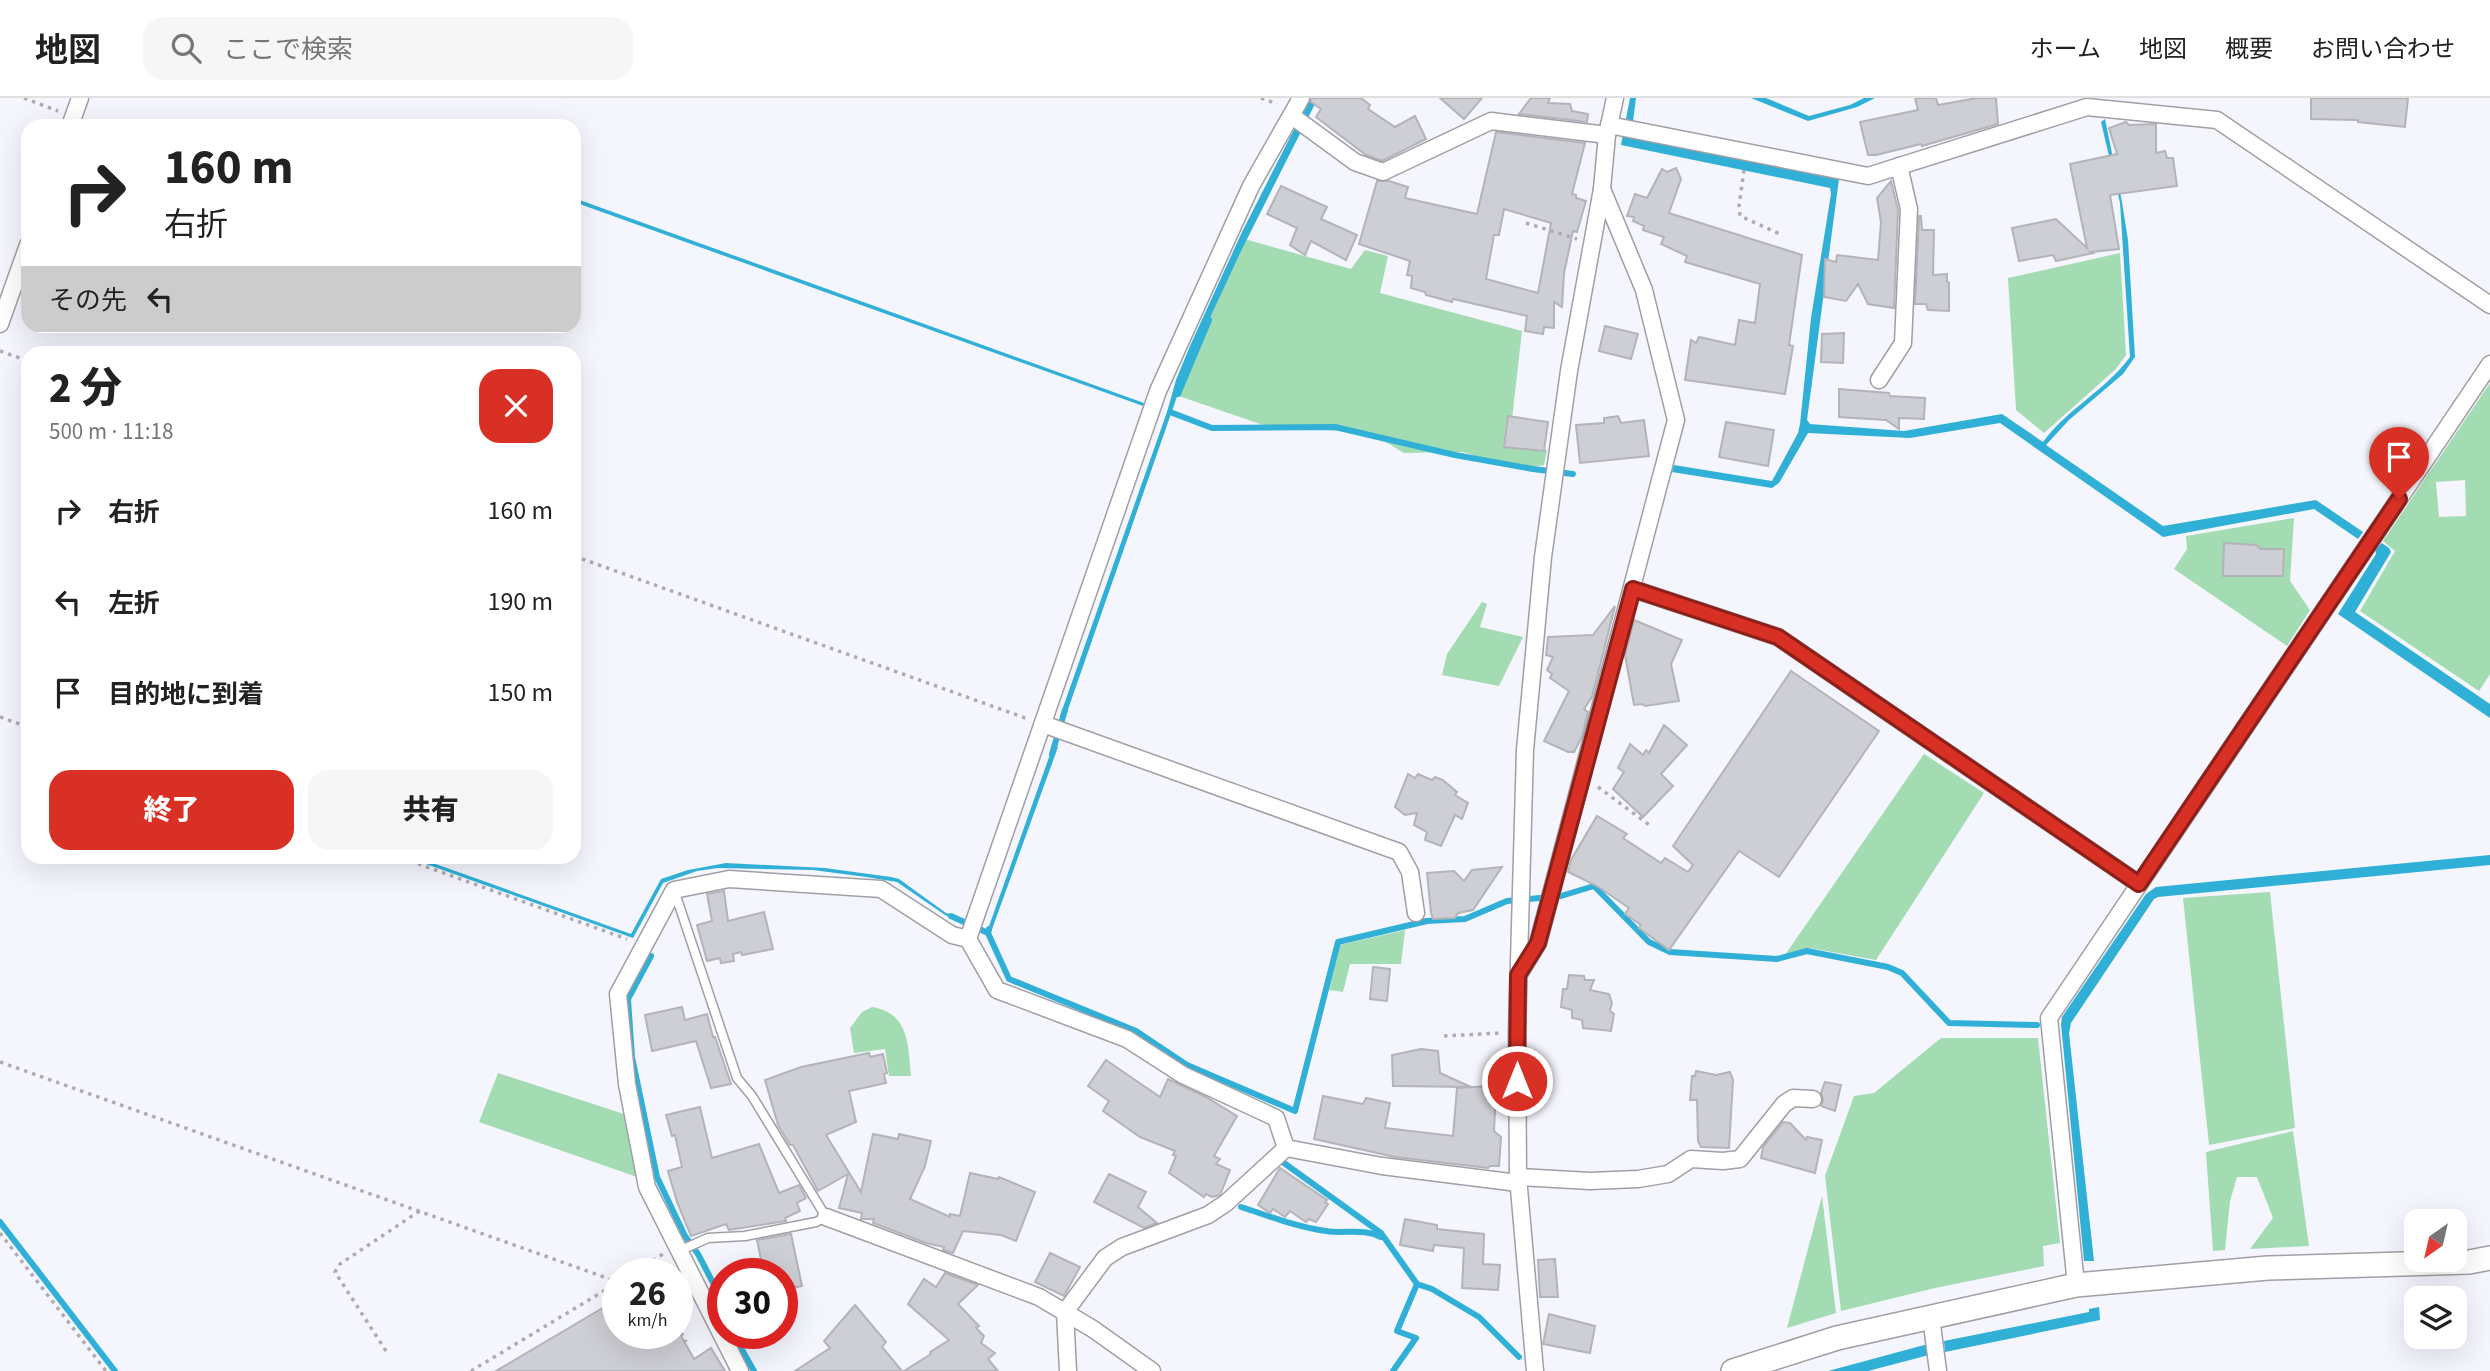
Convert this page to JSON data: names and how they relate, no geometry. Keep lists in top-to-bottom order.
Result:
{
  "north": "bottom left",
  "page": {
    "header": "地図",
    "search": "ここで検索",
    "nav": [
      "ホーム",
      "地図",
      "概要",
      "お問い合わせ"
    ],
    "turn": ["160 m", "右折"],
    "then": "その先",
    "heading": ["2 分", "500 m · 11:18"],
    "list": [
      {
        "name": "右折",
        "value": "160 m"
      },
      {
        "name": "左折",
        "value": "190 m"
      },
      {
        "name": "目的地に到着",
        "value": "150 m"
      }
    ],
    "buttons": ["終了", "共有"],
    "speed": "26 km/h",
    "limit": "30"
  }
}
